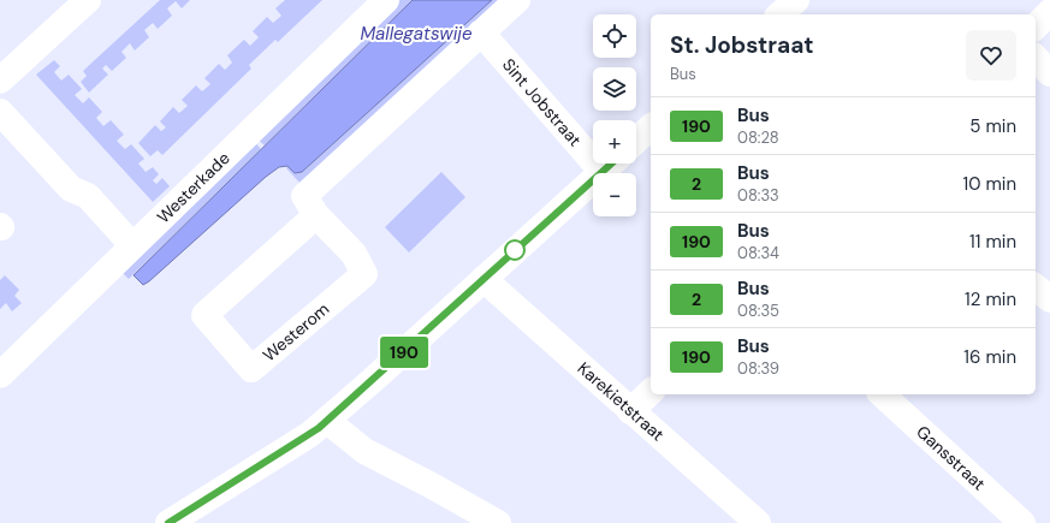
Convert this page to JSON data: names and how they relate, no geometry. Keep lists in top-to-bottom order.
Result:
{
  "streets": {
    "street": [
      "Sint Jobstraat",
      "Westerkade",
      "Westerom",
      "Karekietstraat",
      "Gansstraat"
    ]
  },
  "water": ["Mallegatswije"],
  "lines": ["bus line 190"],
  "page": {
    "on_map": "190",
    "map_buttons": ["+", "−"],
    "heading": ["St. Jobstraat", "Bus"],
    "list": [
      {
        "mark": "190",
        "name": "Bus",
        "note": "08:28",
        "value": "5 min"
      },
      {
        "mark": "2",
        "name": "Bus",
        "note": "08:33",
        "value": "10 min"
      },
      {
        "mark": "190",
        "name": "Bus",
        "note": "08:34",
        "value": "11 min"
      },
      {
        "mark": "2",
        "name": "Bus",
        "note": "08:35",
        "value": "12 min"
      },
      {
        "mark": "190",
        "name": "Bus",
        "note": "08:39",
        "value": "16 min"
      }
    ]
  }
}
